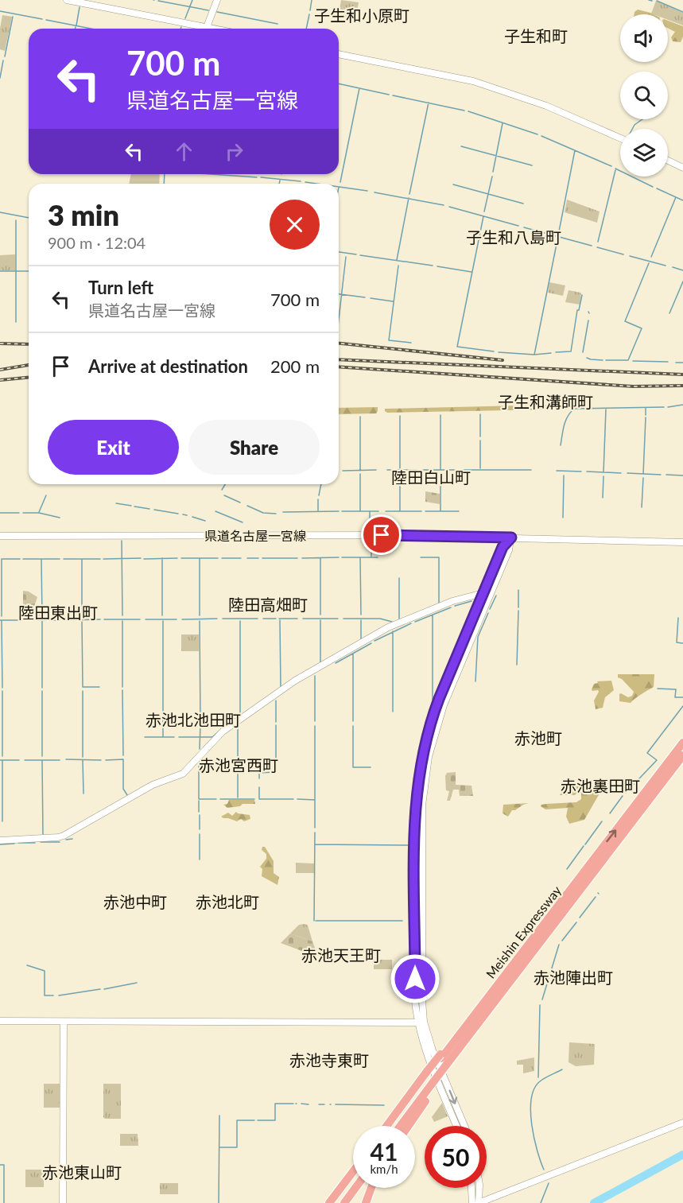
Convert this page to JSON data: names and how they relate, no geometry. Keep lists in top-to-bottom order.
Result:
{
  "streets": {
    "main road": ["県道名古屋一宮線"]
  },
  "districts": [
    "子生和小原町",
    "子生和町",
    "子生和八島町",
    "子生和溝師町",
    "陸田白山町",
    "陸田高畑町",
    "陸田東出町",
    "赤池北池田町",
    "赤池町",
    "赤池宮西町",
    "赤池裏田町",
    "赤池中町",
    "赤池北町",
    "赤池天王町",
    "赤池陣出町",
    "赤池寺東町",
    "赤池東山町"
  ],
  "page": {
    "turn": ["700 m", "県道名古屋一宮線"],
    "heading": ["3 min", "900 m · 12:04"],
    "list": [
      {
        "name": "Turn left",
        "note": "県道名古屋一宮線",
        "value": "700 m"
      },
      {
        "name": "Arrive at destination",
        "value": "200 m"
      }
    ],
    "buttons": ["Exit", "Share"],
    "speed": "41 km/h",
    "limit": "50"
  }
}
